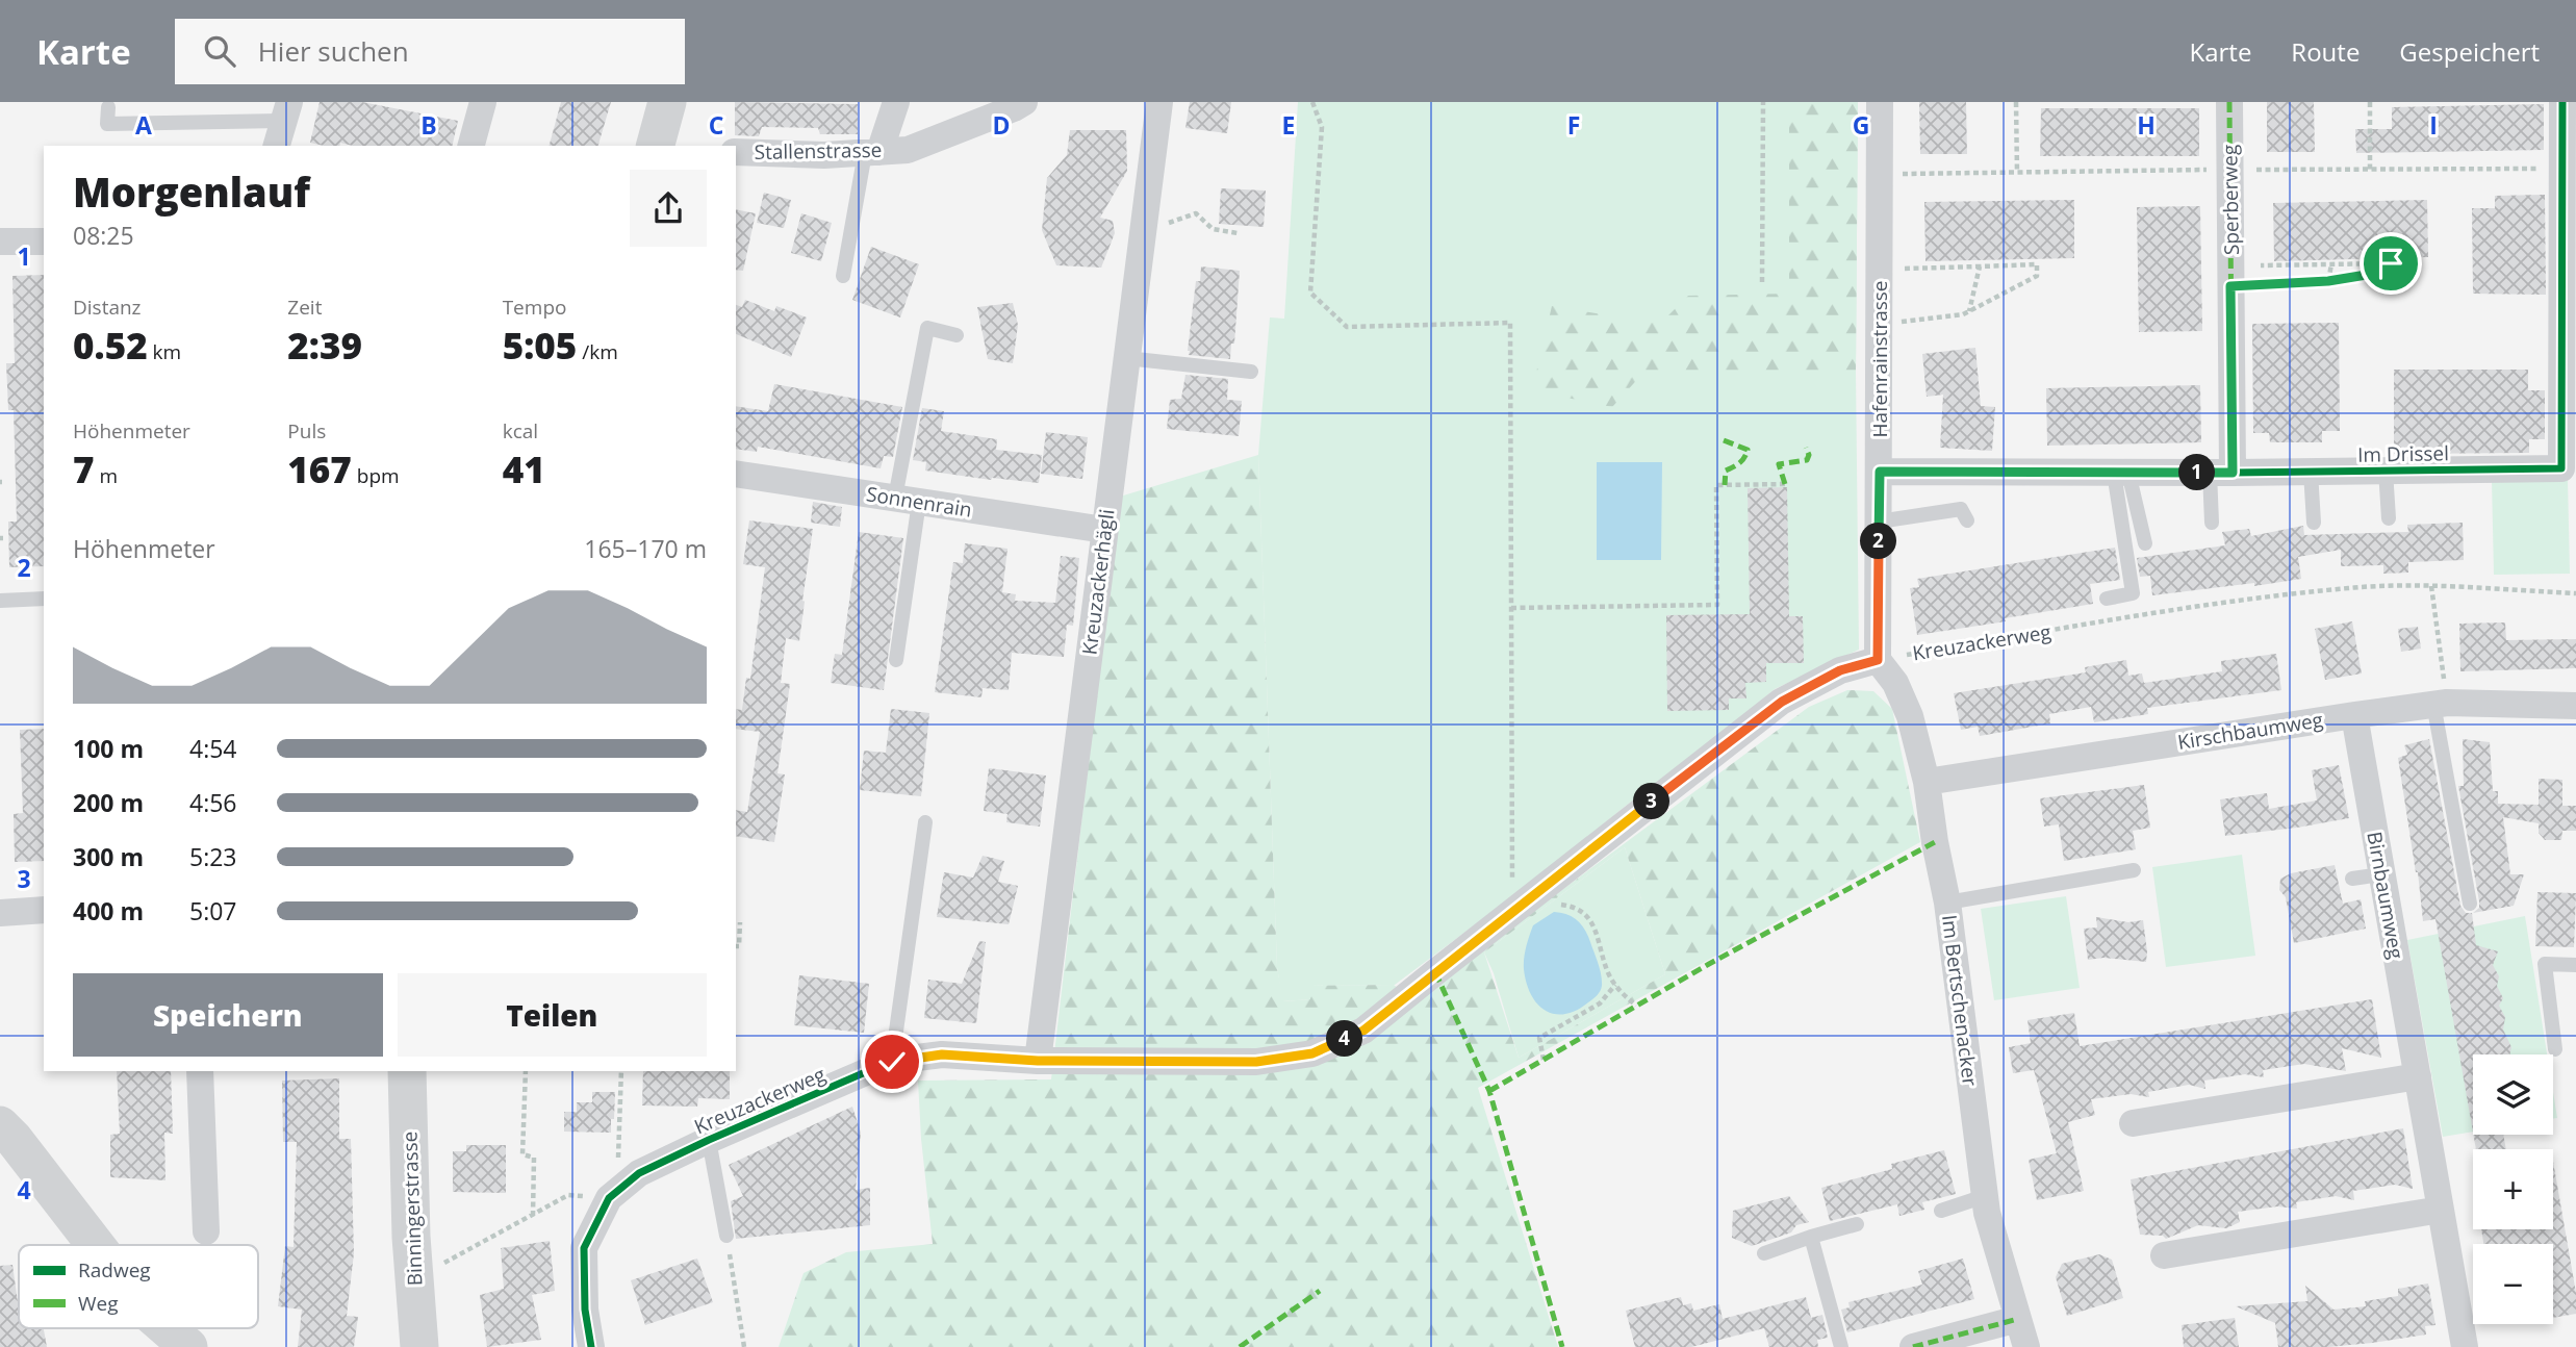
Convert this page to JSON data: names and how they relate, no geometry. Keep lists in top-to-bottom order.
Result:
{
  "streets": {
    "main road": ["Binningerstrasse"],
    "street": [
      "Stallenstrasse",
      "Sperberweg",
      "Hafenrainstrasse",
      "Im Drissel",
      "Sonnenrain",
      "Kreuzackerhägli",
      "Kreuzackerweg",
      "Kirschbaumweg",
      "Birnbaumweg",
      "Im Bertschenacker"
    ]
  },
  "crossings": [
    ["Sperberweg", "Im Drissel"],
    ["Hafenrainstrasse", "Im Drissel"],
    ["Hafenrainstrasse", "Kreuzackerweg"],
    ["Hafenrainstrasse", "Im Bertschenacker"],
    ["Sonnenrain", "Kreuzackerhägli"],
    ["Kreuzackerhägli", "Kreuzackerweg"],
    ["Kreuzackerweg", "Im Bertschenacker"],
    ["Kirschbaumweg", "Birnbaumweg"],
    ["Kirschbaumweg", "Im Bertschenacker"]
  ],
  "legend": ["Radweg", "Weg"],
  "page": {
    "header": "Karte",
    "search": "Hier suchen",
    "nav": ["Karte", "Route", "Gespeichert"],
    "heading": ["Morgenlauf", "08:25"],
    "stats": [
      ["Distanz", "0.52 km"],
      ["Zeit", "2:39"],
      ["Tempo", "5:05 /km"],
      ["Höhenmeter", "7 m"],
      ["Puls", "167 bpm"],
      ["kcal", "41"]
    ],
    "pins": [
      "1",
      "2",
      "3",
      "4"
    ],
    "chart": ["Höhenmeter", "165–170 m"],
    "list": [
      {
        "name": "100 m",
        "note": "4:54"
      },
      {
        "name": "200 m",
        "note": "4:56"
      },
      {
        "name": "300 m",
        "note": "5:23"
      },
      {
        "name": "400 m",
        "note": "5:07"
      }
    ],
    "buttons": ["Speichern", "Teilen"],
    "map_buttons": ["+", "−"]
  },
  "grid": {
    "columns": [
      "A",
      "B",
      "C",
      "D",
      "E",
      "F",
      "G",
      "H",
      "I"
    ],
    "rows": [
      "1",
      "2",
      "3",
      "4"
    ]
  }
}
